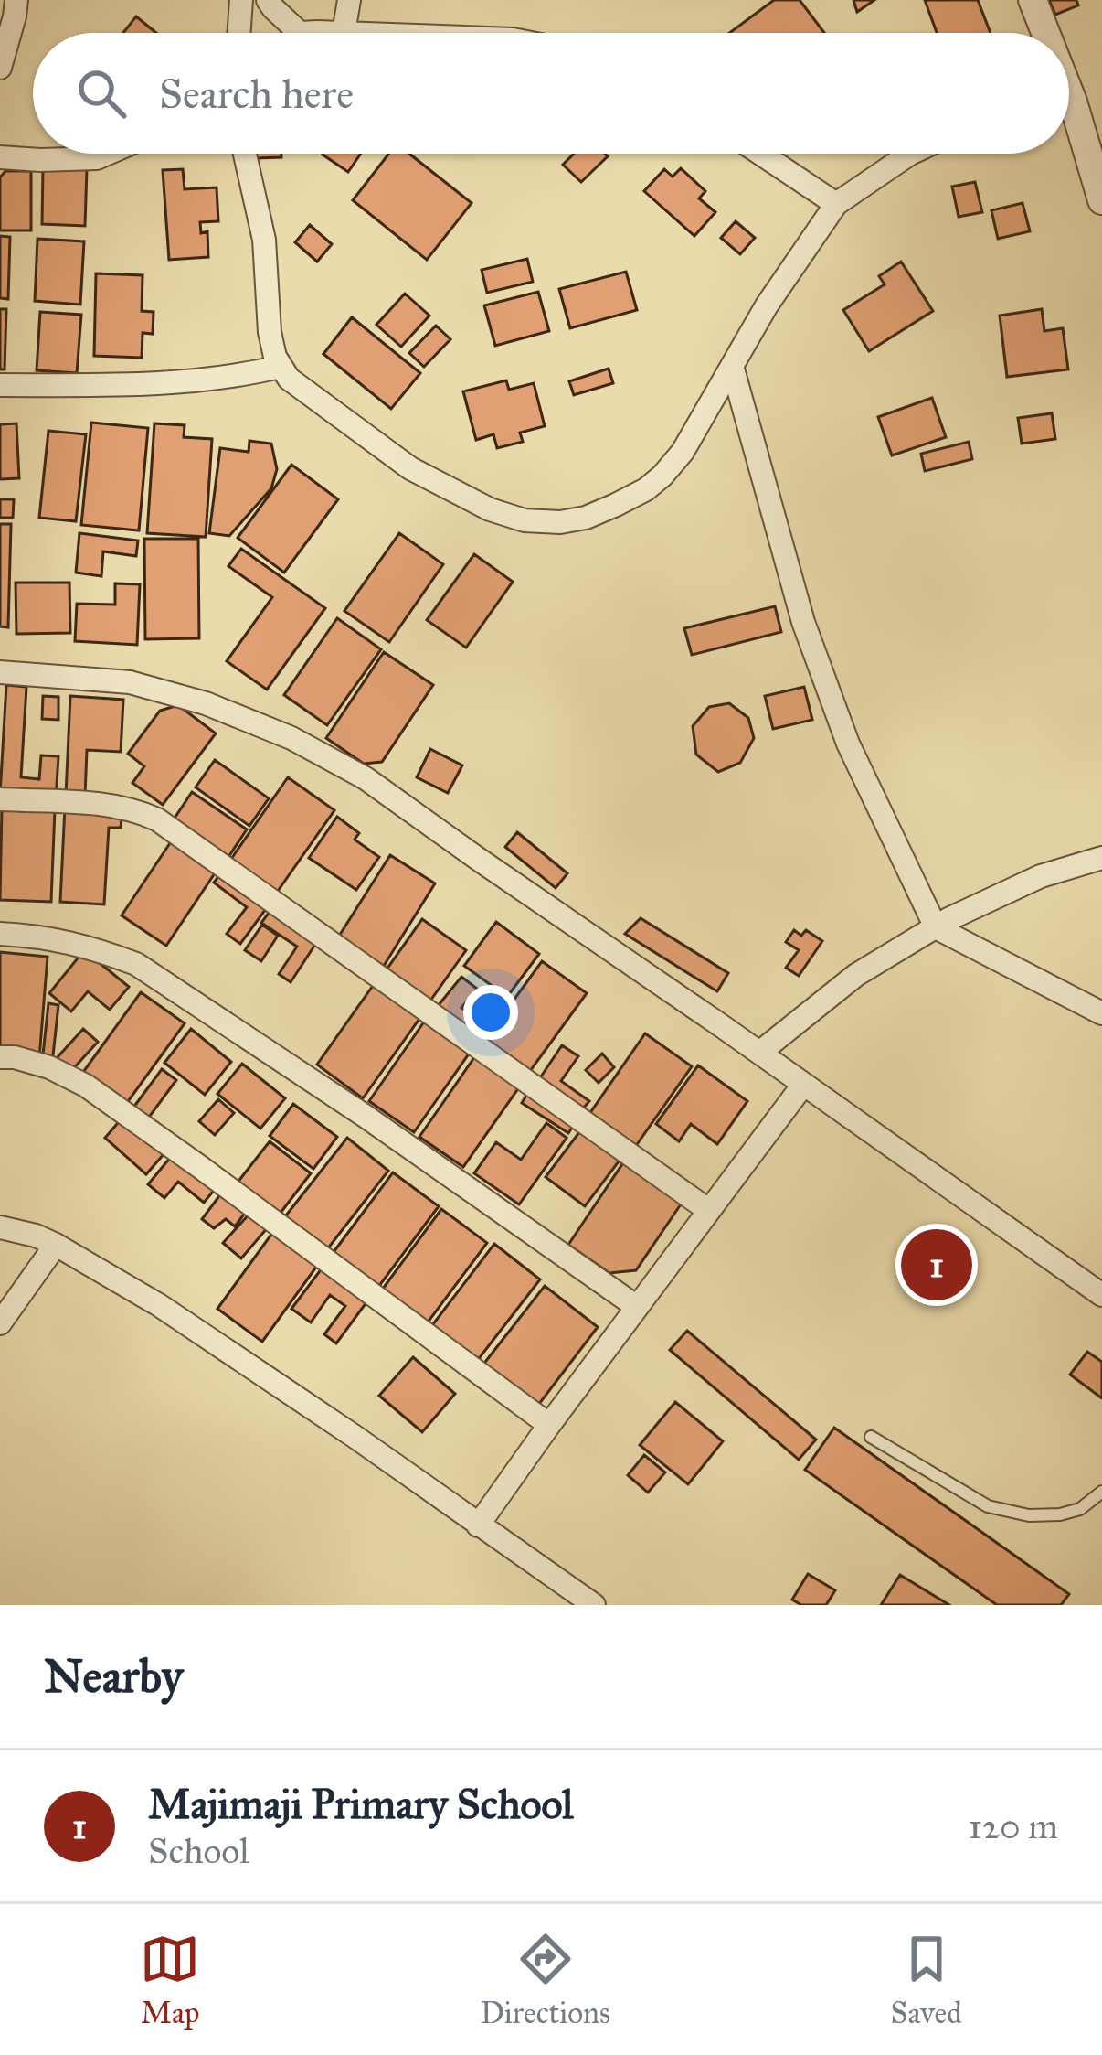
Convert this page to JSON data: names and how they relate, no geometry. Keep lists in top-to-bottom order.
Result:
{
  "page": {
    "search": "Search here",
    "pins": "1",
    "heading": "Nearby",
    "list": [
      {
        "mark": "1",
        "name": "Majimaji Primary School",
        "note": "School",
        "value": "120 m"
      }
    ],
    "nav": ["Map", "Directions", "Saved"]
  }
}
